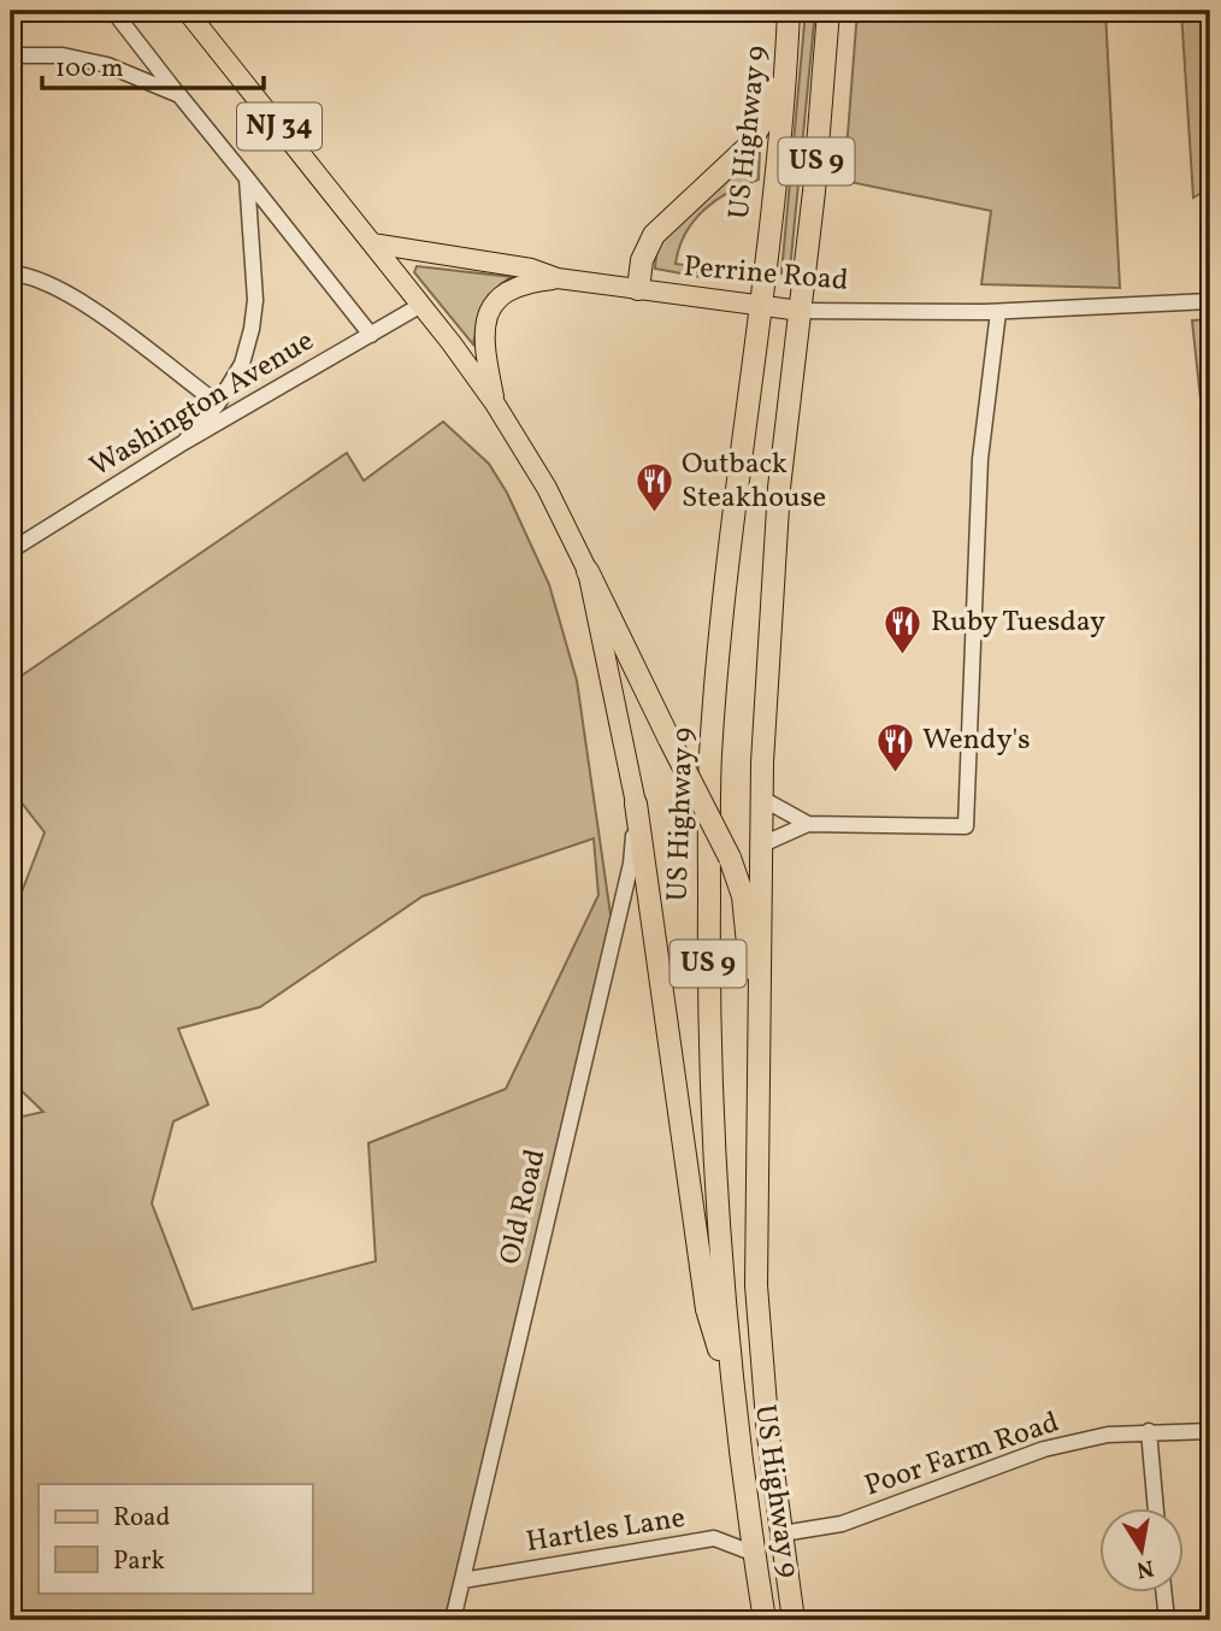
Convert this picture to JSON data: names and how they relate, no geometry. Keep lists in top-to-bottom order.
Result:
{
  "streets": {
    "highway": ["US Highway 9", "US 9"],
    "main road": ["NJ 34", "Perrine Road"],
    "street": [
      "Washington Avenue",
      "Old Road",
      "Poor Farm Road",
      "Hartles Lane"
    ]
  },
  "crossings": [
    ["NJ 34", "Perrine Road"],
    ["NJ 34", "Washington Avenue"],
    ["US Highway 9", "Perrine Road"],
    ["US Highway 9", "Poor Farm Road"],
    ["US Highway 9", "Hartles Lane"],
    ["Old Road", "Hartles Lane"]
  ],
  "places": {
    "restaurant": ["Outback Steakhouse", "Ruby Tuesday", "Wendy's"]
  },
  "legend": ["Road", "Park"],
  "scale_bar": "100 m",
  "north": "bottom"
}
